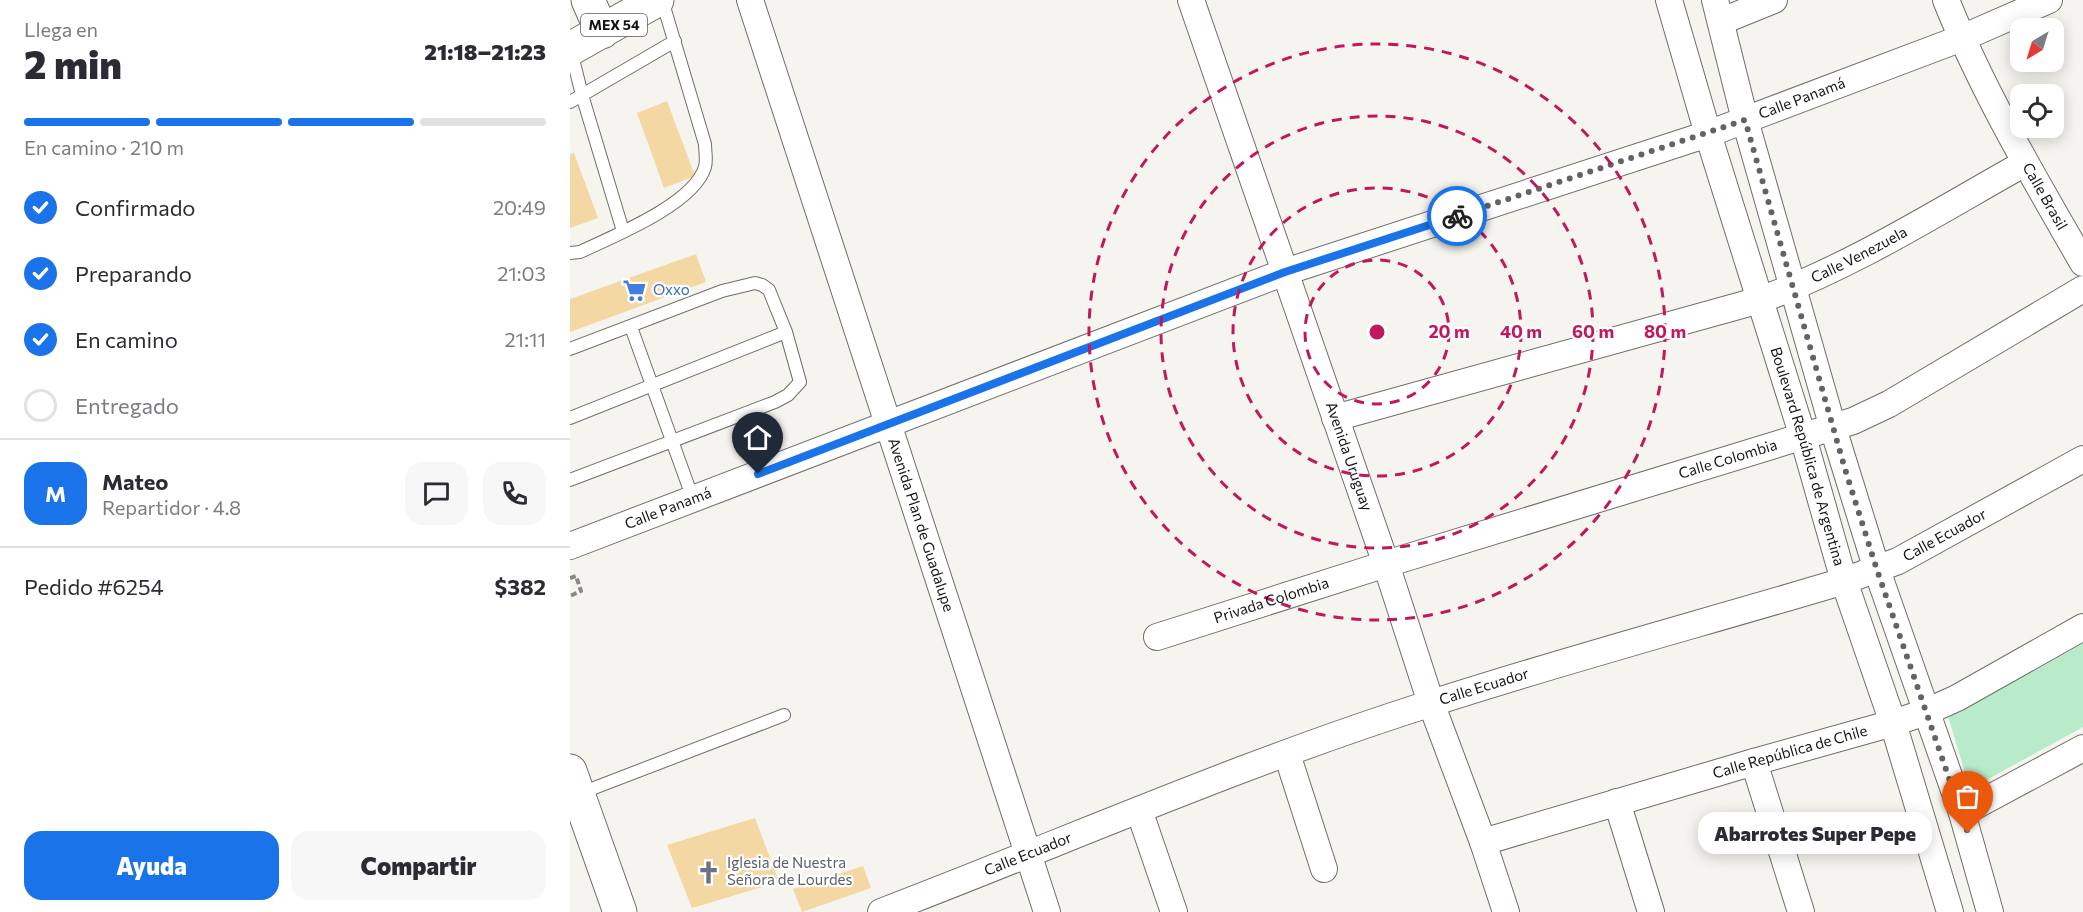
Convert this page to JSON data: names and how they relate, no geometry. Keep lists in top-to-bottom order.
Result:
{
  "streets": {
    "main road": ["MEX 54"],
    "street": [
      "Calle Panamá",
      "Calle Brasil",
      "Calle Venezuela",
      "Avenida Uruguay",
      "Boulevard República de Argentina",
      "Calle Colombia",
      "Avenida Plan de Guadalupe",
      "Calle Ecuador",
      "Privada Colombia",
      "Calle República de Chile"
    ]
  },
  "crossings": [
    ["Calle Panamá", "Calle Brasil"],
    ["Calle Panamá", "Avenida Uruguay"],
    ["Calle Panamá", "Boulevard República de Argentina"],
    ["Calle Panamá", "Avenida Plan de Guadalupe"],
    ["Calle Brasil", "Calle Venezuela"],
    ["Calle Venezuela", "Avenida Uruguay"],
    ["Calle Venezuela", "Boulevard República de Argentina"],
    ["Avenida Uruguay", "Calle Colombia"],
    ["Avenida Uruguay", "Calle Ecuador"],
    ["Avenida Uruguay", "Privada Colombia"],
    ["Avenida Uruguay", "Calle República de Chile"],
    ["Boulevard República de Argentina", "Calle Colombia"],
    ["Boulevard República de Argentina", "Calle Ecuador"],
    ["Boulevard República de Argentina", "Calle República de Chile"],
    ["Calle Colombia", "Privada Colombia"],
    ["Avenida Plan de Guadalupe", "Calle Ecuador"]
  ],
  "places": {
    "supermarket": ["Oxxo"],
    "other": ["Abarrotes Super Pepe"],
    "church": ["Iglesia de Nuestra Señora de Lourdes"]
  },
  "north": "bottom left",
  "page": {
    "heading": ["2 min", "Llega en", "21:18–21:23"],
    "panel": [
      "Mateo",
      "Repartidor · 4.8",
      "Pedido #6254",
      "$382"
    ],
    "bar": "En camino · 210 m",
    "list": [
      ["Confirmado", "20:49"],
      ["Preparando", "21:03"],
      ["En camino", "21:11"],
      "Entregado"
    ],
    "round": "M",
    "bubble": "Abarrotes Super Pepe",
    "buttons": ["Ayuda", "Compartir"]
  },
  "rings": [
    "20 m",
    "40 m",
    "60 m",
    "80 m"
  ]
}
